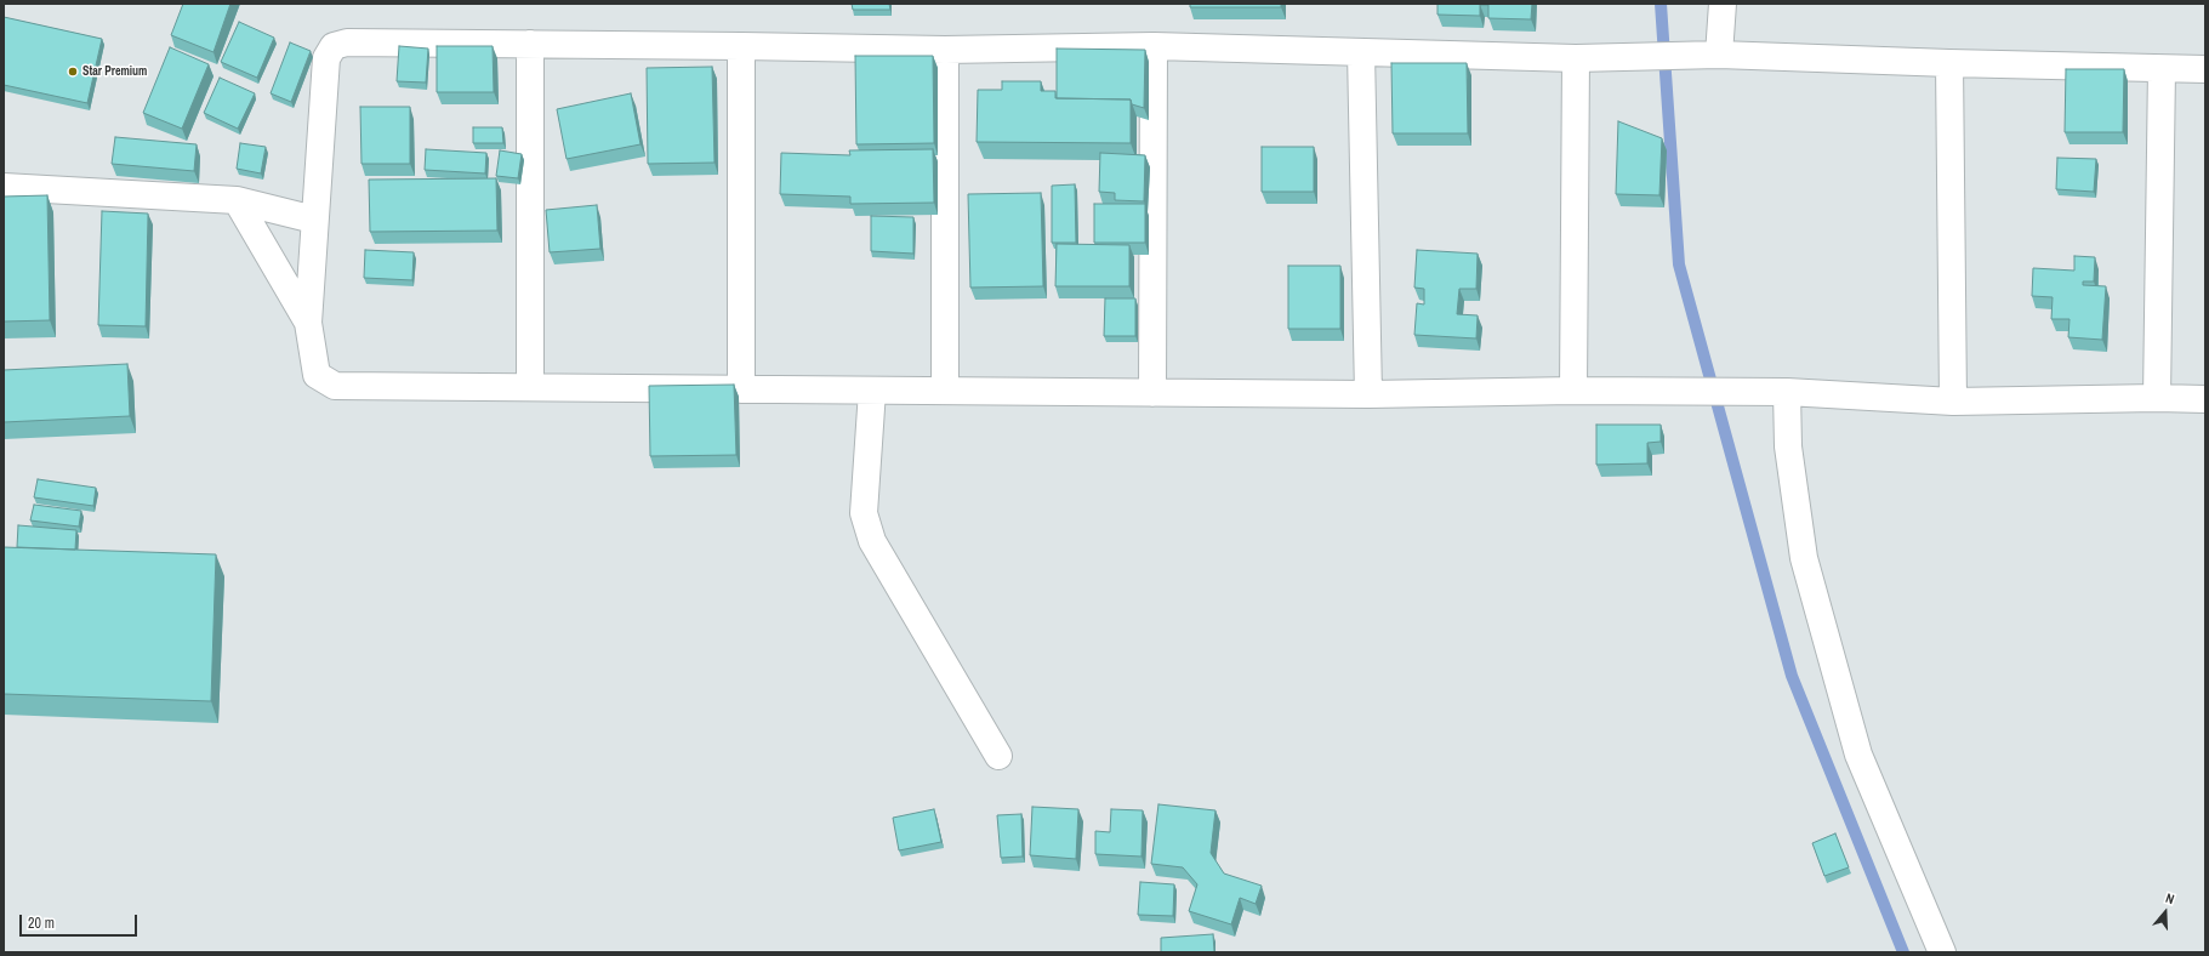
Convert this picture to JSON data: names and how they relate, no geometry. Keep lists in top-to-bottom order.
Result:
{
  "places": ["Star Premium"],
  "scale_bar": "20 m",
  "north": "top"
}
